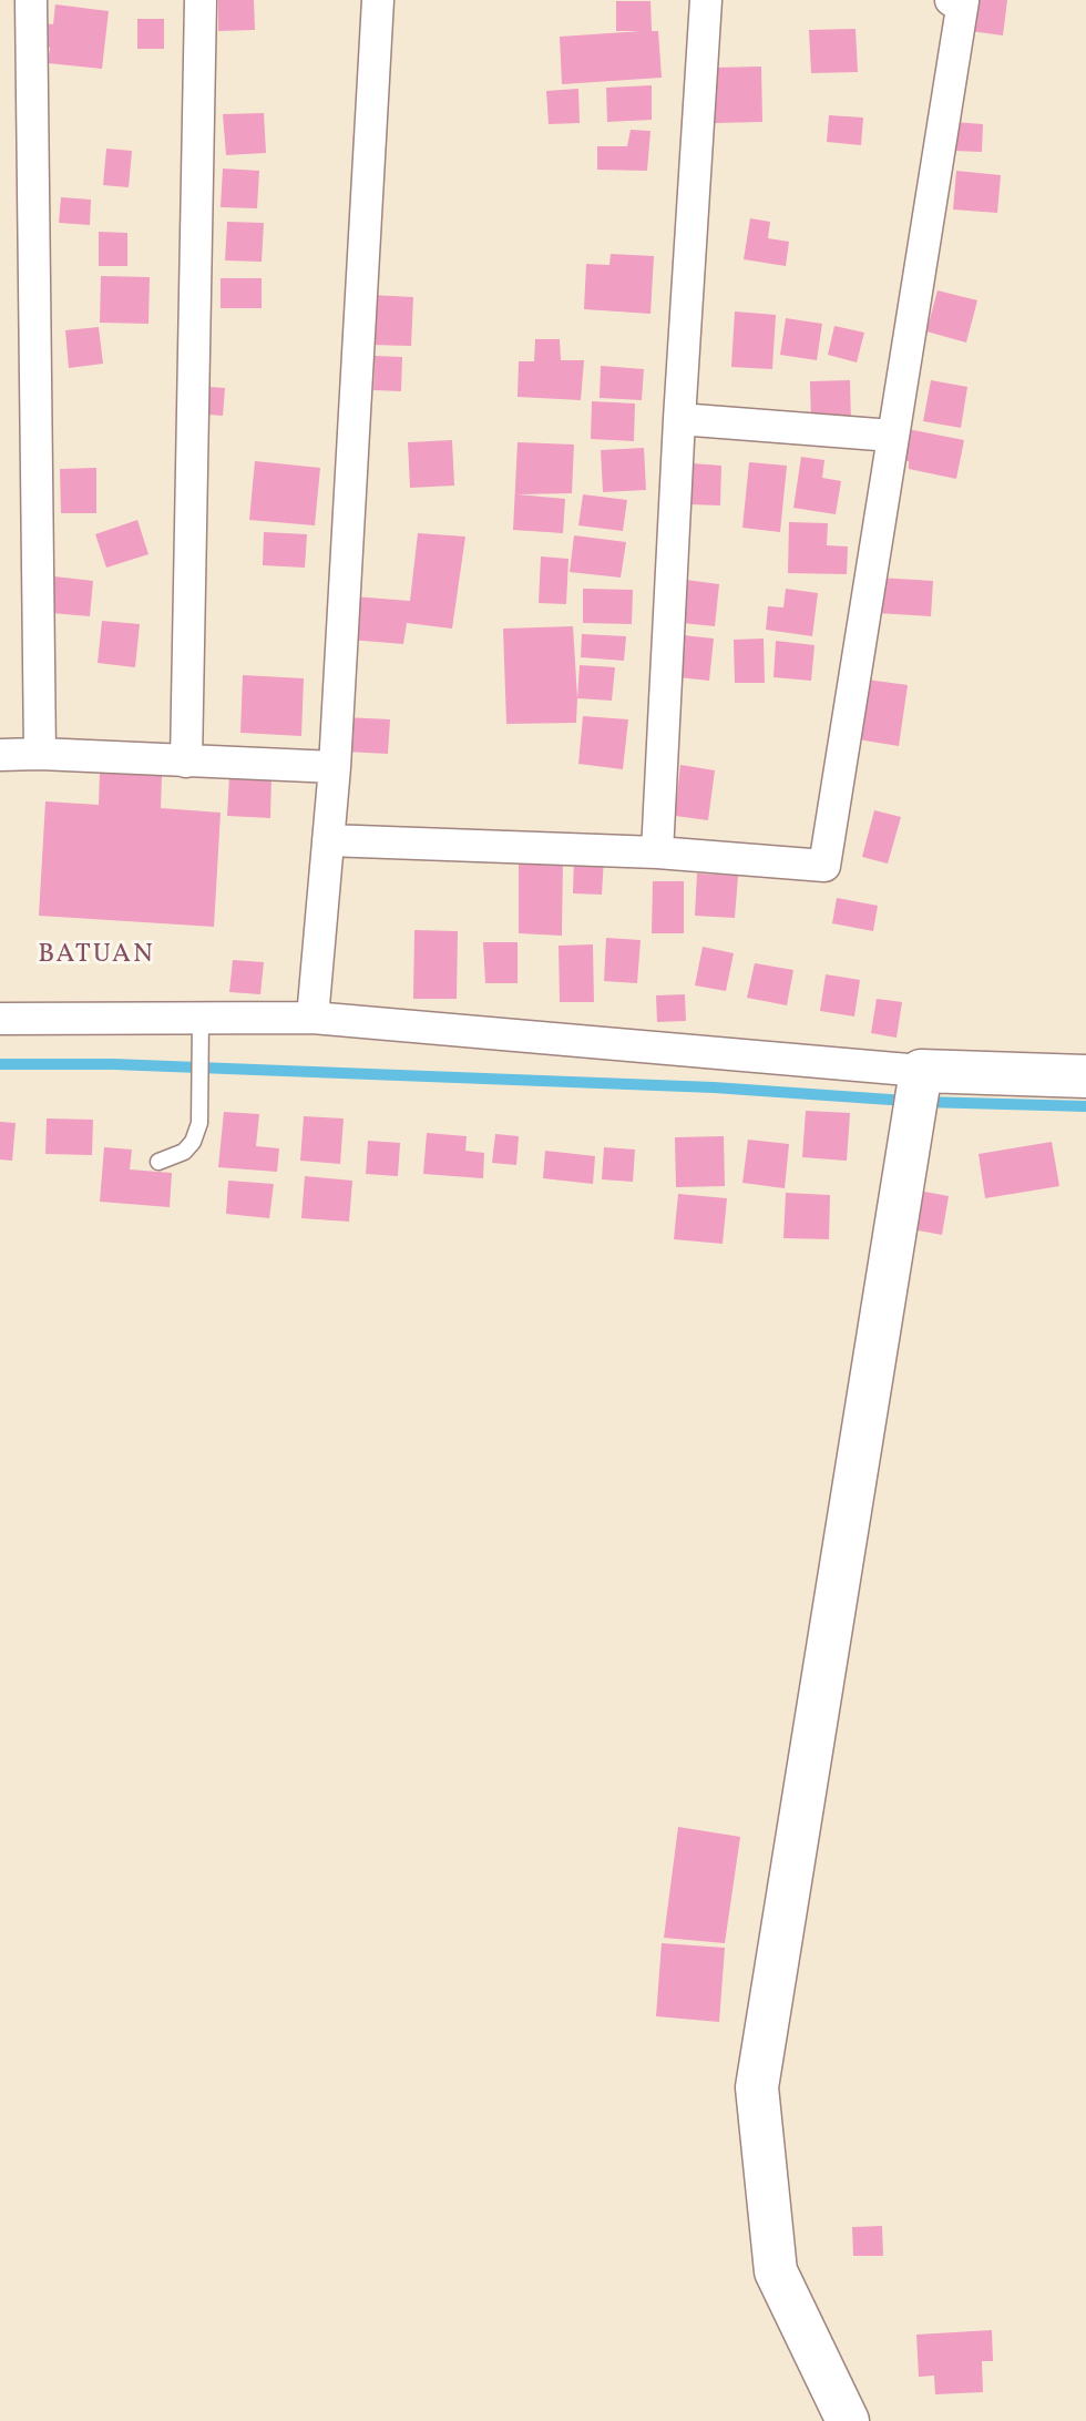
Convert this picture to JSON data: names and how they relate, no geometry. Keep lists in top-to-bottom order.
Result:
{
  "districts": ["BATUAN"]
}
